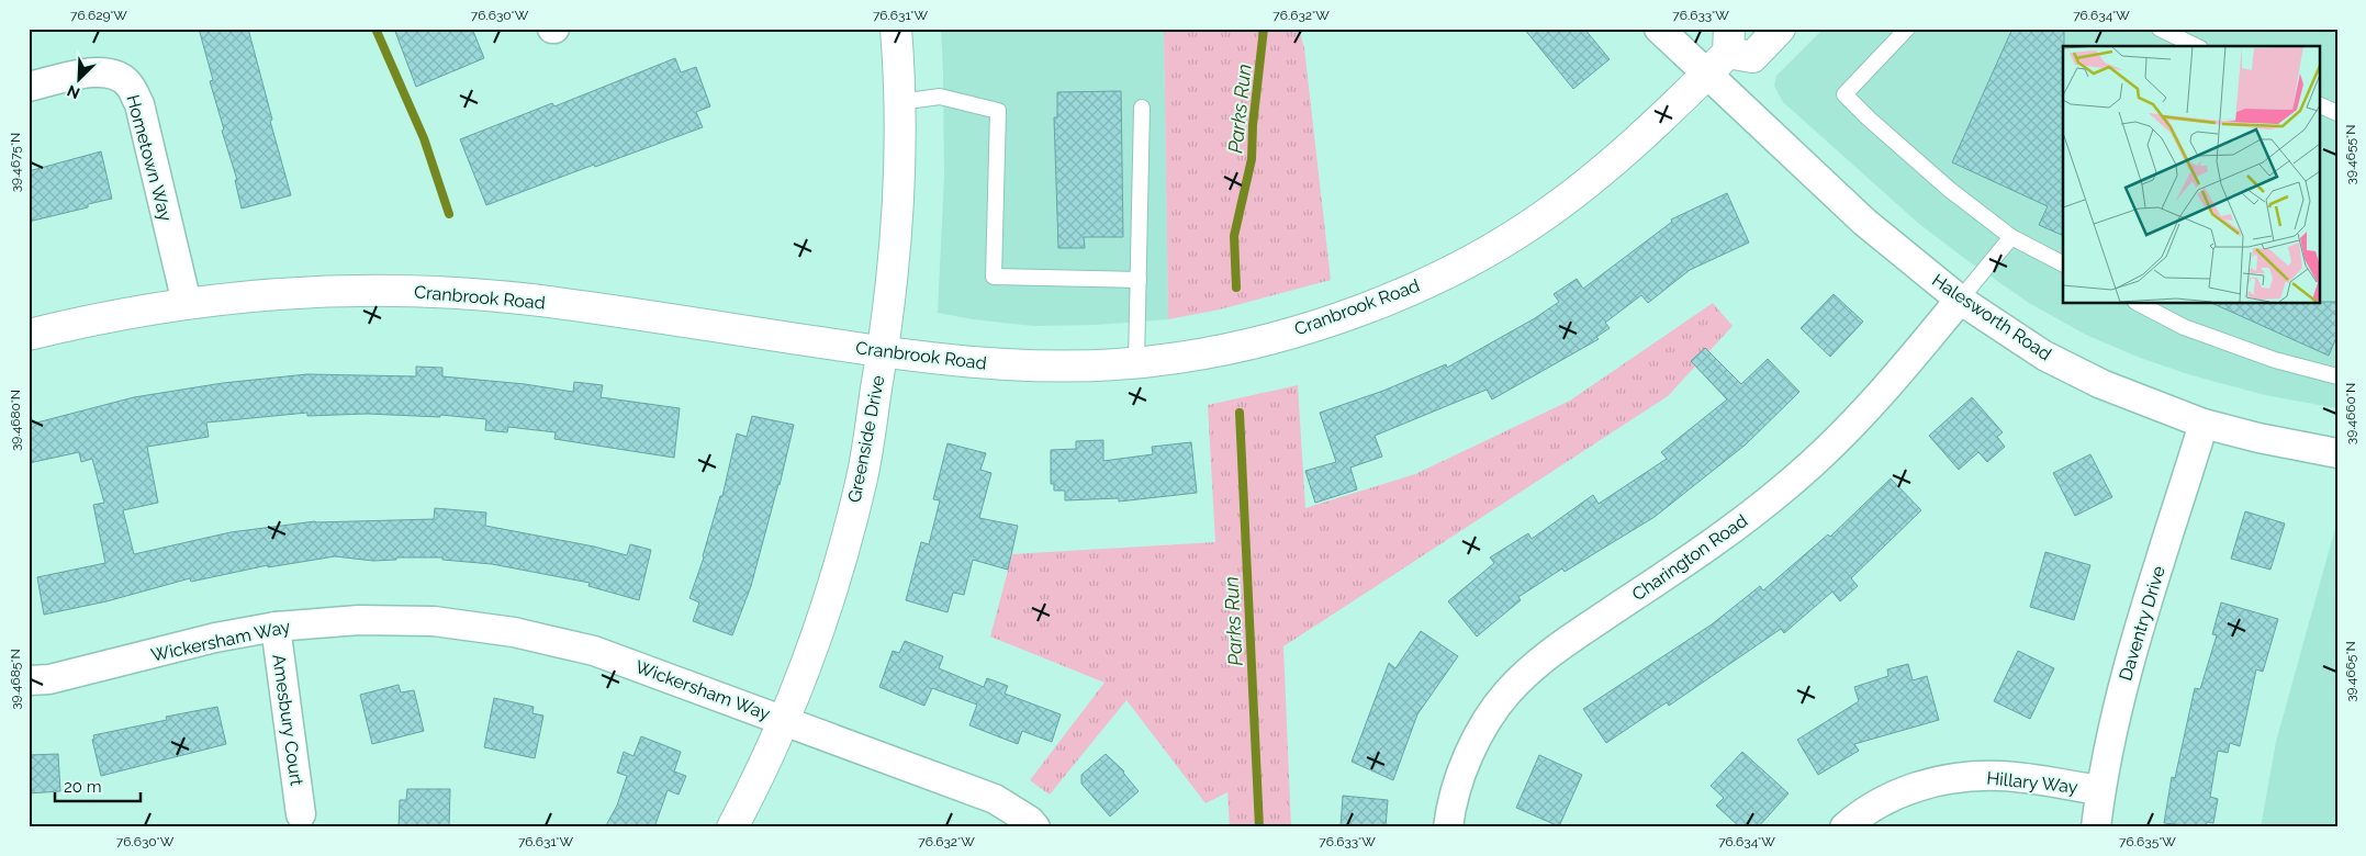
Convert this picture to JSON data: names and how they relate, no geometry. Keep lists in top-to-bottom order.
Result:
{
  "streets": {
    "street": [
      "Hometown Way",
      "Cranbrook Road",
      "Halesworth Road",
      "Greenside Drive",
      "Charington Road",
      "Daventry Drive",
      "Wickersham Way",
      "Amesbury Court",
      "Hillary Way"
    ]
  },
  "crossings": [
    ["Hometown Way", "Cranbrook Road"],
    ["Cranbrook Road", "Halesworth Road"],
    ["Cranbrook Road", "Greenside Drive"],
    ["Halesworth Road", "Charington Road"],
    ["Halesworth Road", "Daventry Drive"],
    ["Greenside Drive", "Wickersham Way"],
    ["Daventry Drive", "Hillary Way"],
    ["Wickersham Way", "Amesbury Court"]
  ],
  "water": ["Parks Run"],
  "scale_bar": "20 m",
  "north": "bottom left",
  "coordinates": [
    "76.629°W",
    "76.630°W",
    "76.631°W",
    "76.632°W",
    "76.633°W",
    "76.634°W",
    "39.4655°N",
    "39.4675°N",
    "39.4660°N",
    "39.4680°N",
    "39.4665°N",
    "39.4685°N",
    "76.635°W"
  ]
}
